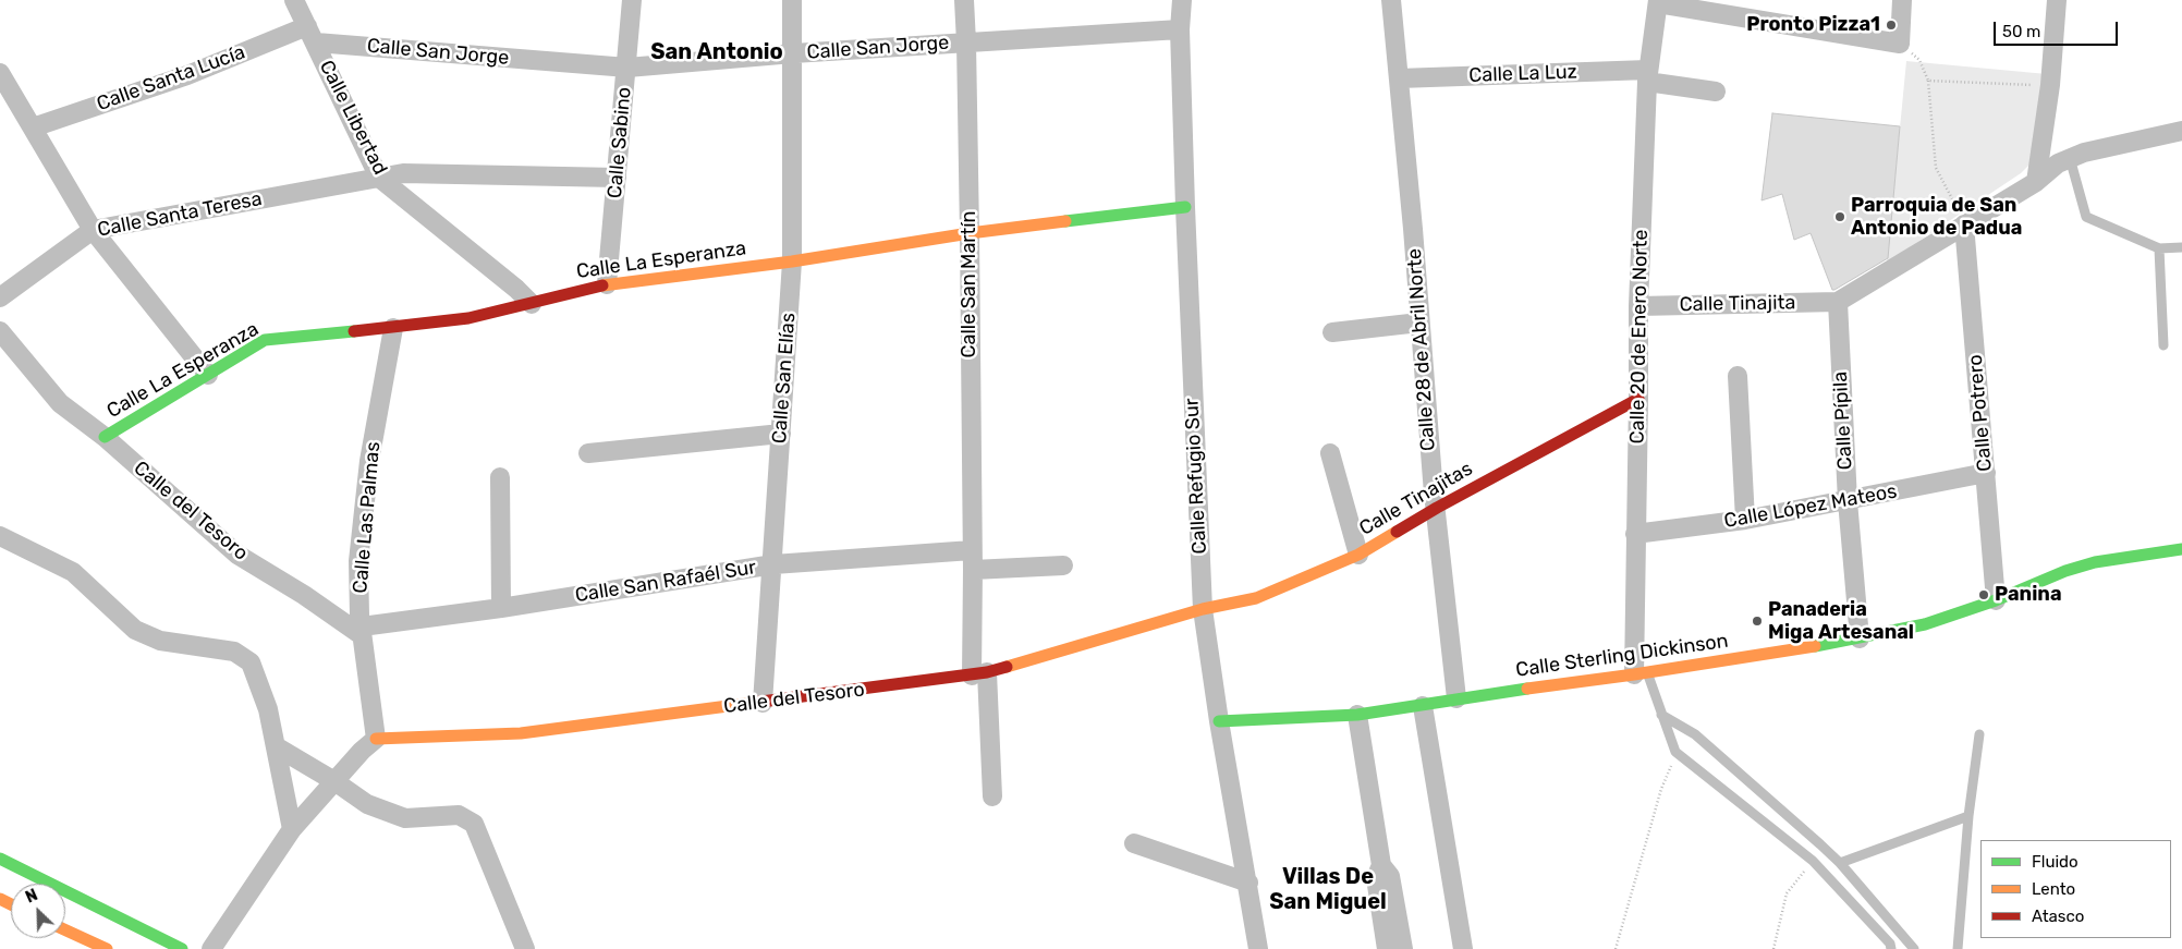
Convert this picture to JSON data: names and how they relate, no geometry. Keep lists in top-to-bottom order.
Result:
{
  "streets": {
    "street": [
      "Calle San Jorge",
      "Calle La Luz",
      "Calle Santa Lucía",
      "Calle Libertad",
      "Calle Sabino",
      "Calle Santa Teresa",
      "Calle La Esperanza",
      "Calle San Martín",
      "Calle Tinajita",
      "Calle 20 de Enero Norte",
      "Calle 28 de Abril Norte",
      "Calle San Elías",
      "Calle Potrero",
      "Calle Pípila",
      "Calle Refugio Sur",
      "Calle Tinajitas",
      "Calle López Mateos",
      "Calle del Tesoro",
      "Calle Las Palmas",
      "Calle San Rafaél Sur",
      "Calle Sterling Dickinson"
    ]
  },
  "crossings": [
    ["Calle San Jorge", "Calle Santa Lucía"],
    ["Calle San Jorge", "Calle Libertad"],
    ["Calle San Jorge", "Calle Sabino"],
    ["Calle San Jorge", "Calle San Martín"],
    ["Calle San Jorge", "Calle San Elías"],
    ["Calle San Jorge", "Calle Refugio Sur"],
    ["Calle La Luz", "Calle 20 de Enero Norte"],
    ["Calle La Luz", "Calle 28 de Abril Norte"],
    ["Calle Santa Lucía", "Calle Libertad"],
    ["Calle Libertad", "Calle Santa Teresa"],
    ["Calle Libertad", "Calle La Esperanza"],
    ["Calle Sabino", "Calle Santa Teresa"],
    ["Calle Sabino", "Calle La Esperanza"],
    ["Calle La Esperanza", "Calle San Martín"],
    ["Calle La Esperanza", "Calle San Elías"],
    ["Calle La Esperanza", "Calle Refugio Sur"],
    ["Calle La Esperanza", "Calle del Tesoro"],
    ["Calle La Esperanza", "Calle Las Palmas"],
    ["Calle San Martín", "Calle del Tesoro"],
    ["Calle San Martín", "Calle San Rafaél Sur"],
    ["Calle Tinajita", "Calle 20 de Enero Norte"],
    ["Calle Tinajita", "Calle Pípila"],
    ["Calle 20 de Enero Norte", "Calle Tinajitas"],
    ["Calle 20 de Enero Norte", "Calle López Mateos"],
    ["Calle 20 de Enero Norte", "Calle Sterling Dickinson"],
    ["Calle 28 de Abril Norte", "Calle Tinajitas"],
    ["Calle 28 de Abril Norte", "Calle Sterling Dickinson"],
    ["Calle San Elías", "Calle del Tesoro"],
    ["Calle San Elías", "Calle San Rafaél Sur"],
    ["Calle Potrero", "Calle López Mateos"],
    ["Calle Potrero", "Calle Sterling Dickinson"],
    ["Calle Pípila", "Calle López Mateos"],
    ["Calle Pípila", "Calle Sterling Dickinson"],
    ["Calle Refugio Sur", "Calle Tinajitas"],
    ["Calle Refugio Sur", "Calle del Tesoro"],
    ["Calle Refugio Sur", "Calle Sterling Dickinson"],
    ["Calle Tinajitas", "Calle del Tesoro"],
    ["Calle del Tesoro", "Calle Las Palmas"],
    ["Calle del Tesoro", "Calle San Rafaél Sur"],
    ["Calle Las Palmas", "Calle San Rafaél Sur"]
  ],
  "districts": ["San Antonio", "Villas De San Miguel"],
  "places": [
    "Pronto Pizza1",
    "Parroquia de San Antonio de Padua",
    "Panina",
    "Panaderia Miga Artesanal"
  ],
  "legend": ["Fluido", "Lento", "Atasco"],
  "scale_bar": "50 m",
  "north": "top left"
}
